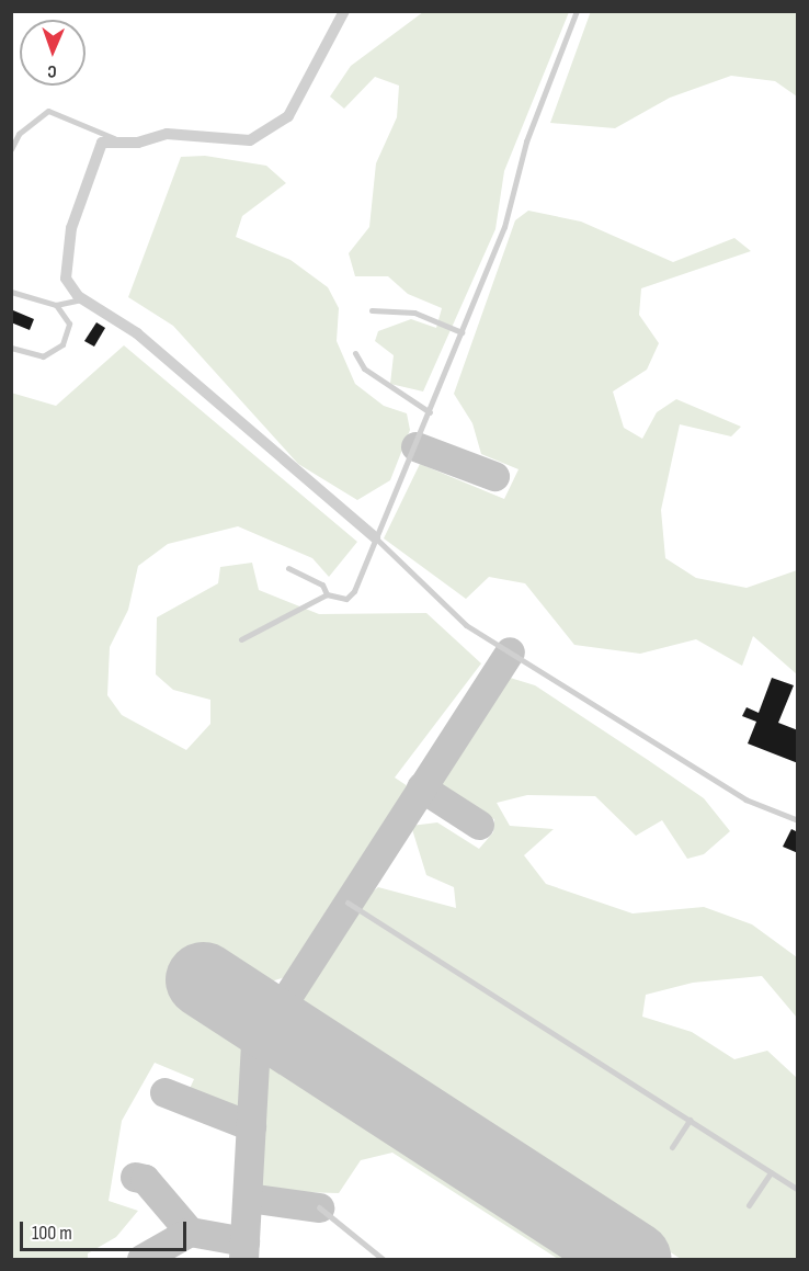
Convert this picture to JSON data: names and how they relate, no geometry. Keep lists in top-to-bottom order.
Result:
{
  "scale_bar": "100 m",
  "north": "bottom"
}
